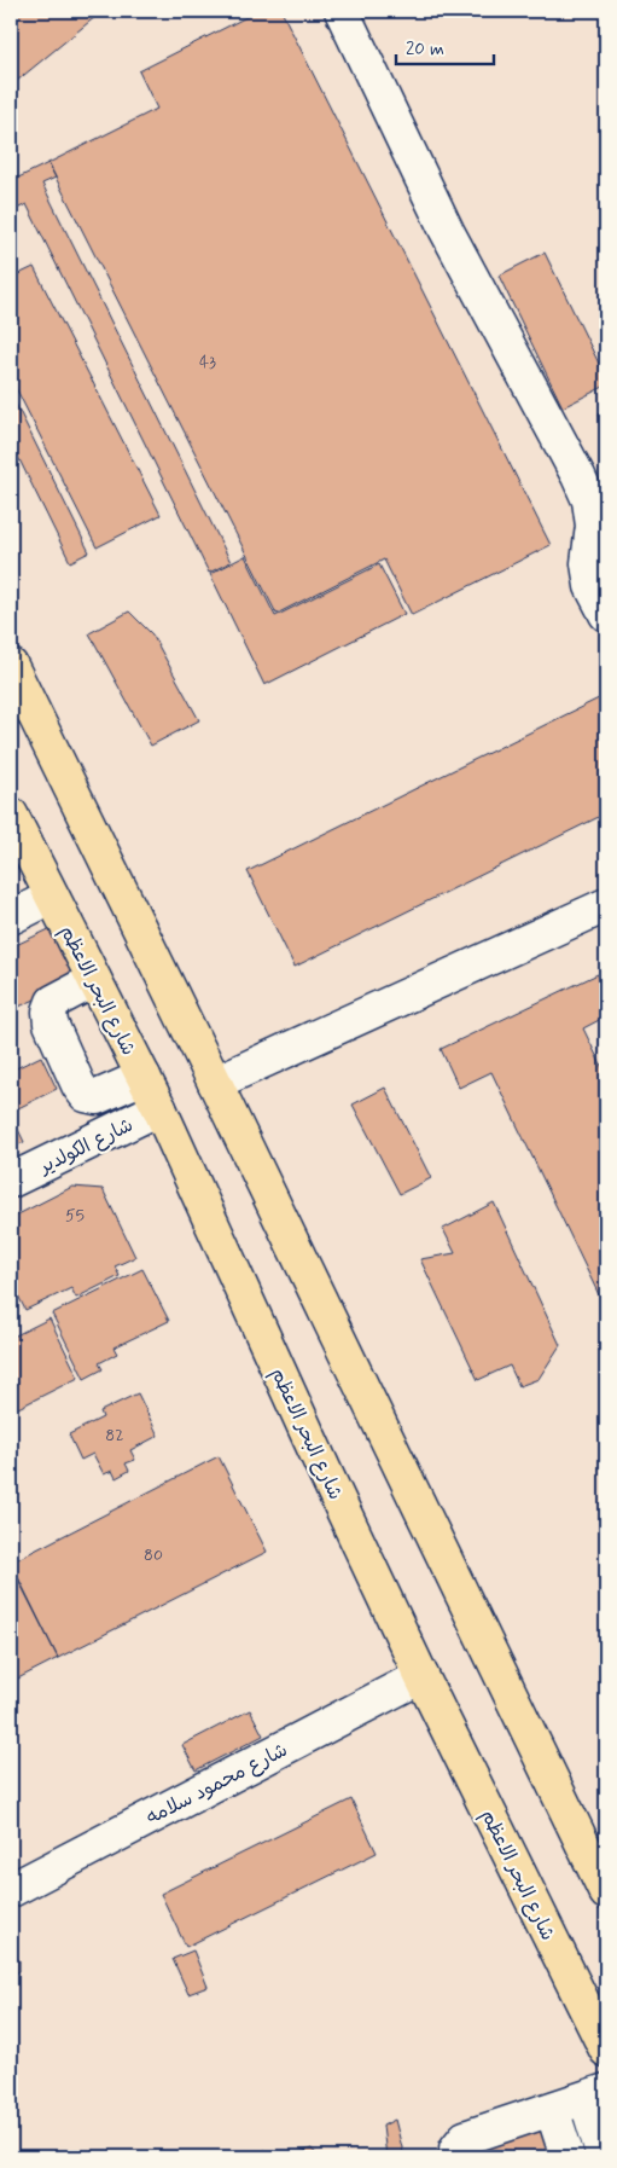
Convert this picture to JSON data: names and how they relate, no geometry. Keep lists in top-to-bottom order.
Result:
{
  "streets": {
    "main road": ["شارع البحر الاعظم"],
    "street": ["شارع الكولدير", "شارع محمود سلامه"]
  },
  "crossings": [
    ["شارع البحر الاعظم", "شارع الكولدير"],
    ["شارع البحر الاعظم", "شارع محمود سلامه"]
  ],
  "house_numbers": [
    "43",
    "55",
    "82",
    "80"
  ],
  "scale_bar": "20 m"
}
